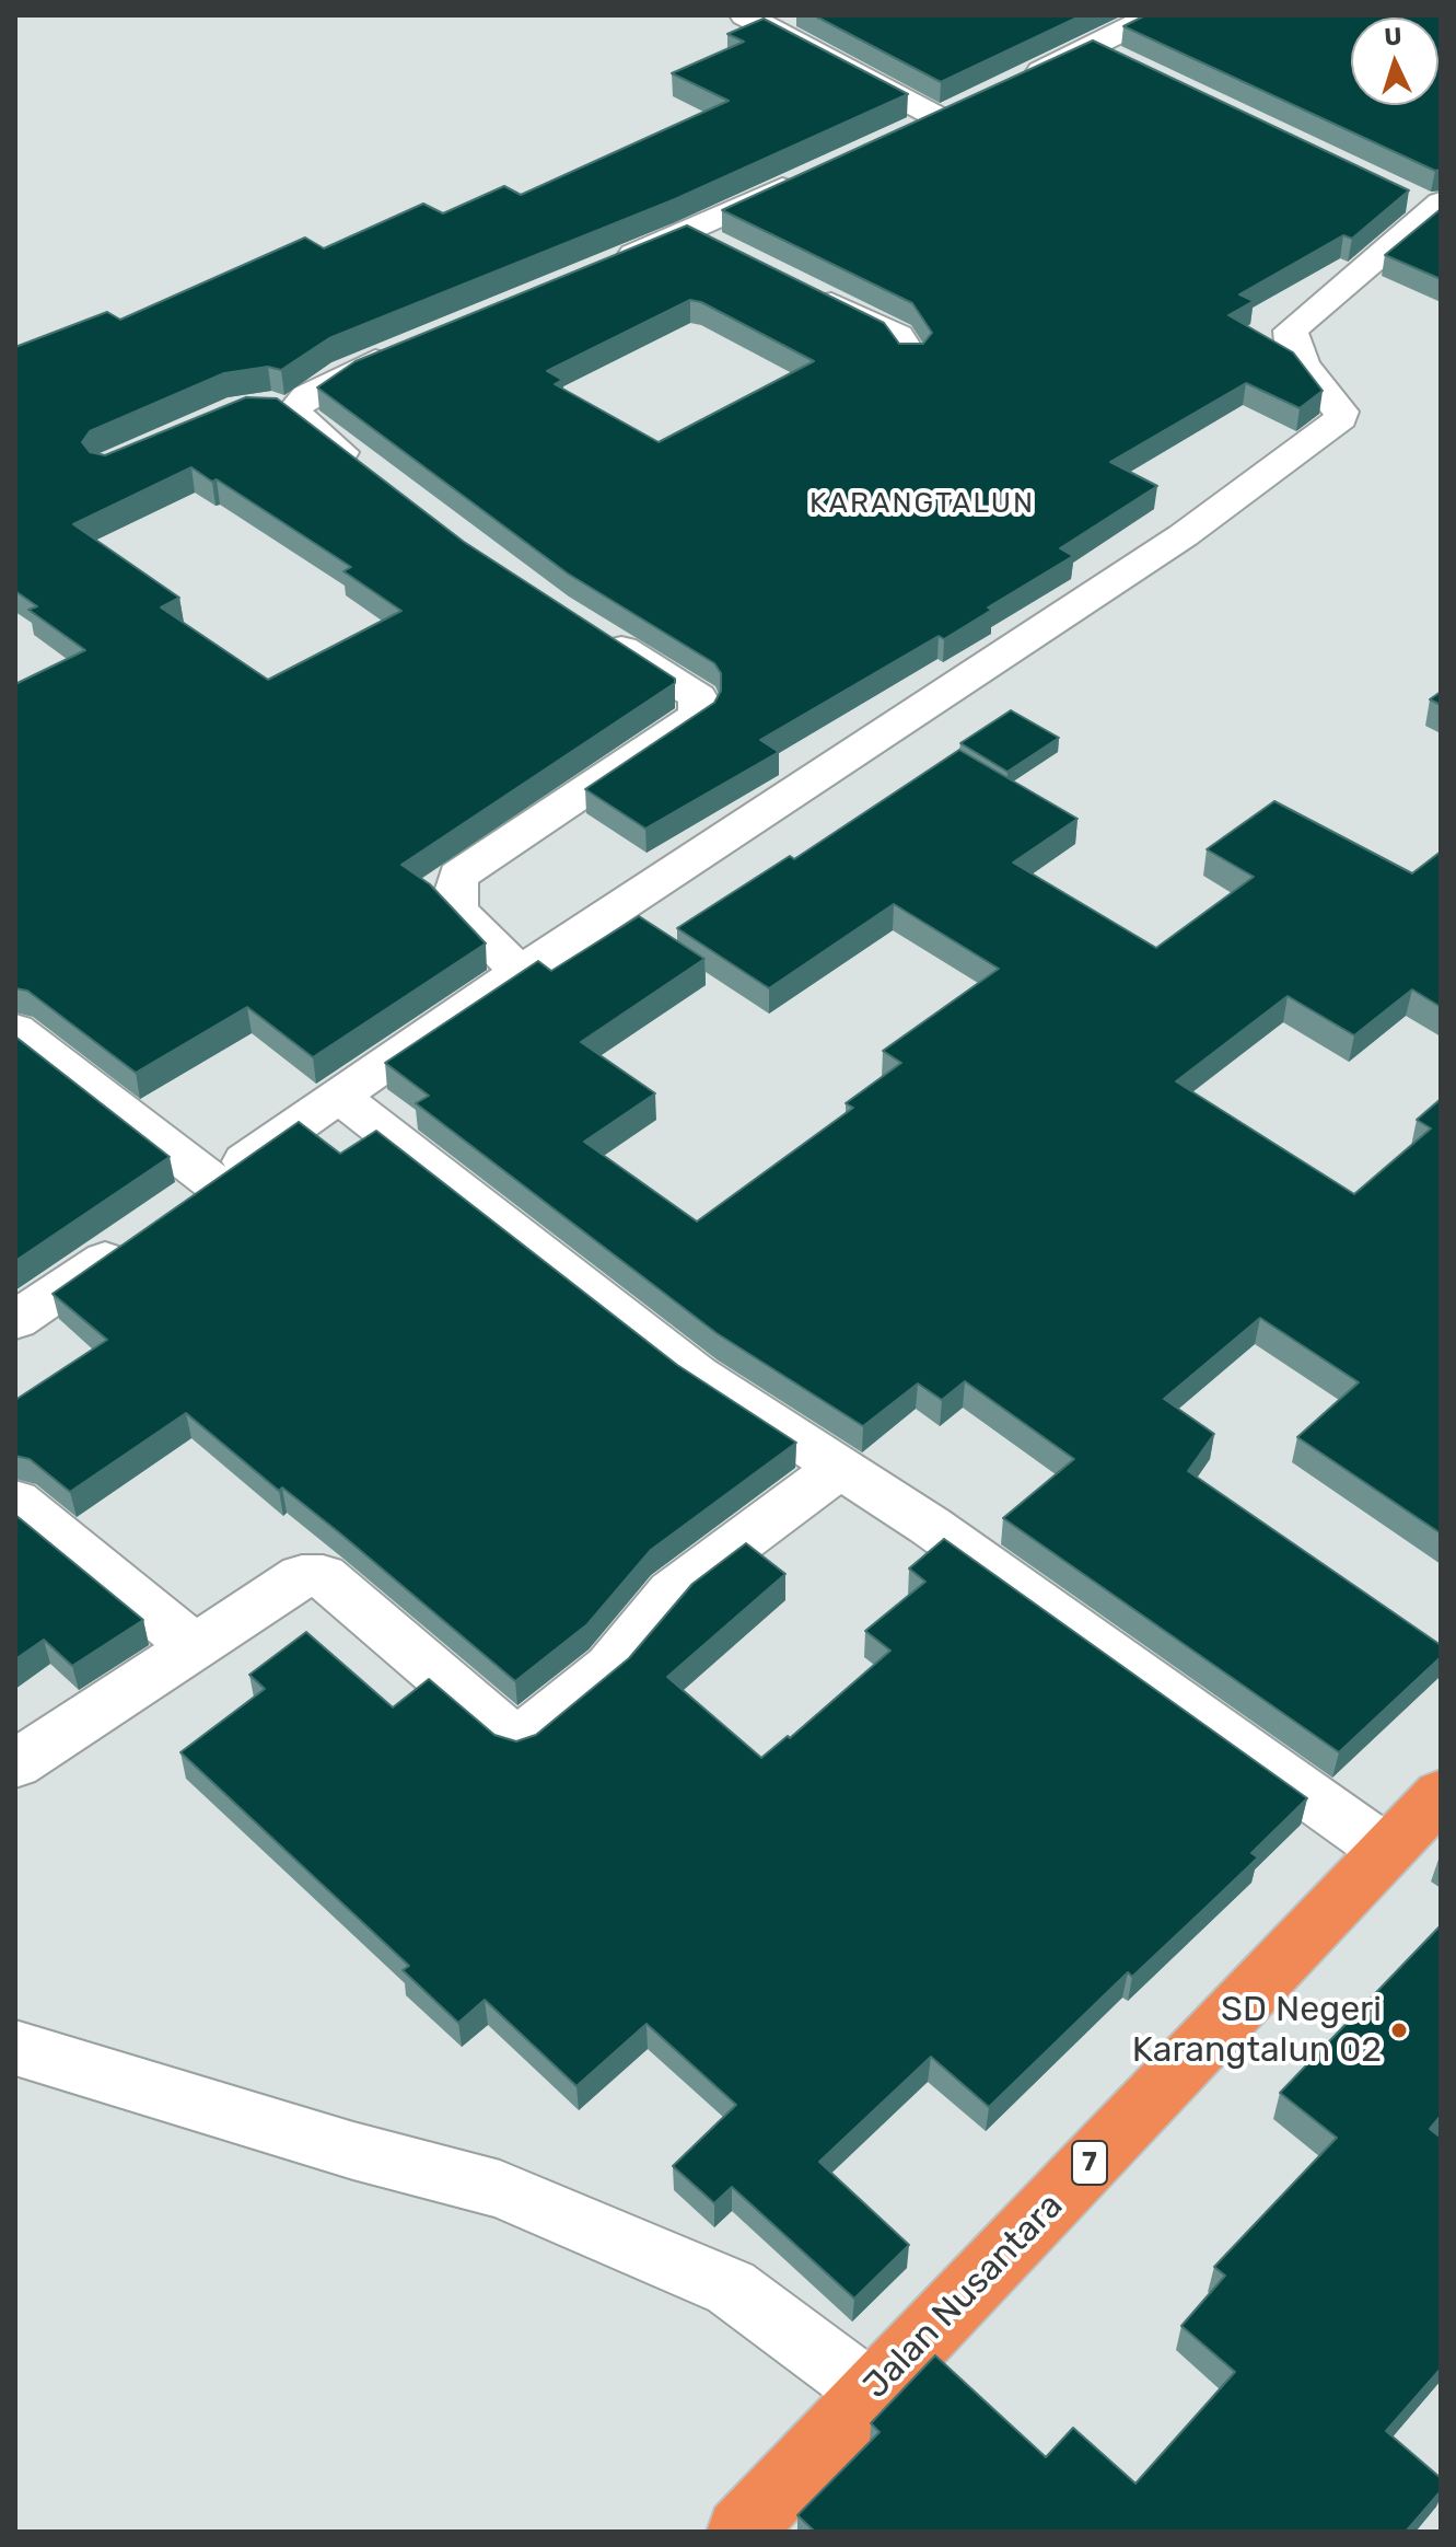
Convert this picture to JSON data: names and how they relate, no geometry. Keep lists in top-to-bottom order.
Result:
{
  "streets": {
    "highway": ["7", "Jalan Nusantara"]
  },
  "districts": ["KARANGTALUN"],
  "places": ["SD Negeri Karangtalun 02"],
  "north": "top"
}
